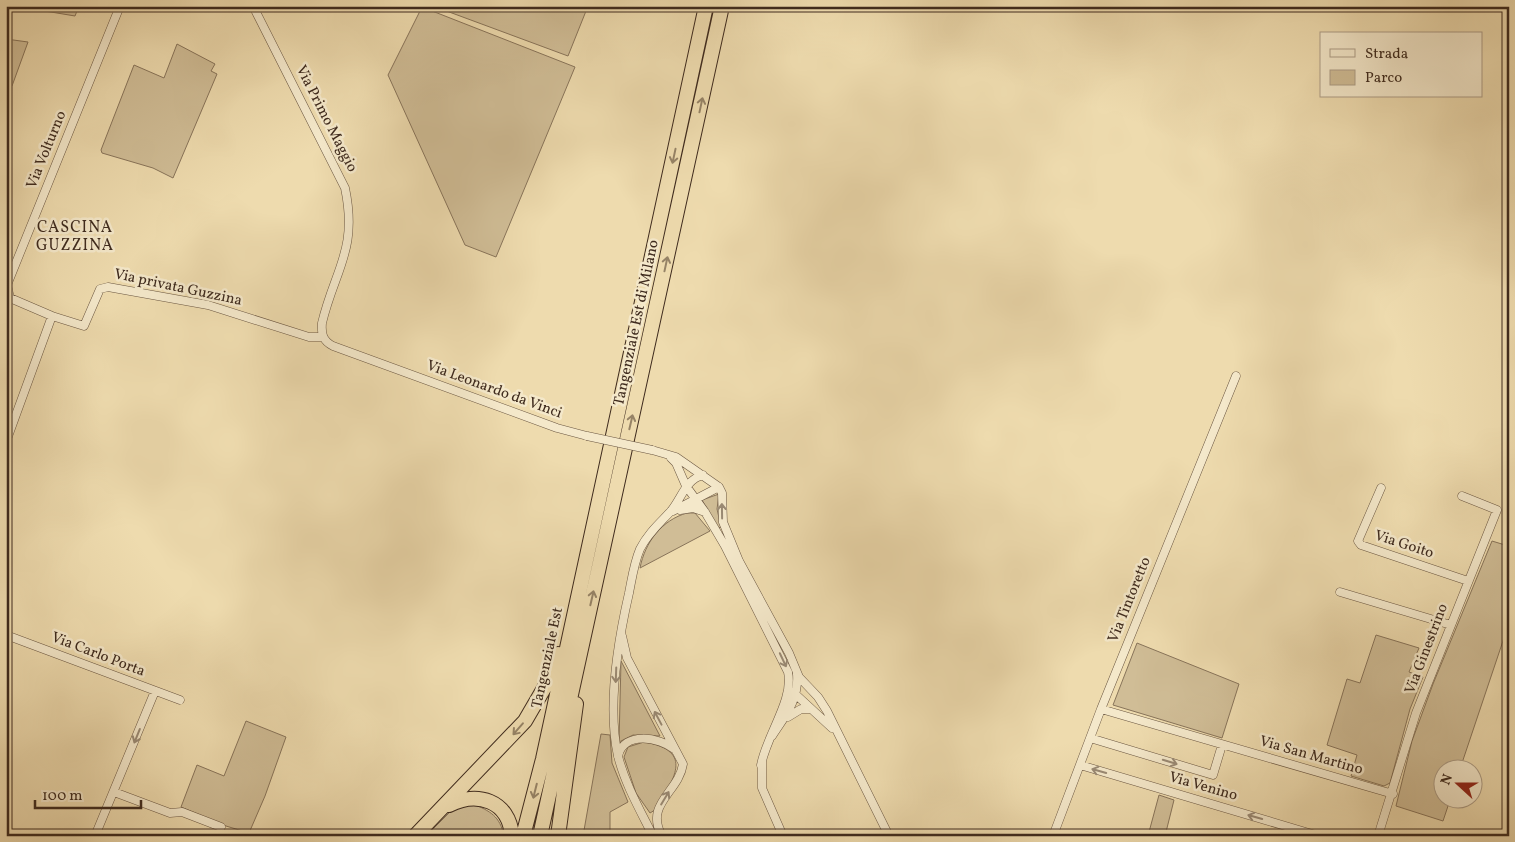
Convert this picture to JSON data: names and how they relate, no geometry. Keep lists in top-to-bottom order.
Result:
{
  "streets": {
    "highway": ["Tangenziale Est di Milano", "Tangenziale Est"],
    "street": [
      "Via Primo Maggio",
      "Via Volturno",
      "Via privata Guzzina",
      "Via Leonardo da Vinci",
      "Via Goito",
      "Via Tintoretto",
      "Via Ginestrino",
      "Via Carlo Porta",
      "Via San Martino",
      "Via Venino"
    ]
  },
  "crossings": [
    ["Via Primo Maggio", "Via privata Guzzina"],
    ["Via Primo Maggio", "Via Leonardo da Vinci"],
    ["Via Volturno", "Via privata Guzzina"],
    ["Via privata Guzzina", "Via Leonardo da Vinci"],
    ["Tangenziale Est di Milano", "Tangenziale Est"],
    ["Via Goito", "Via Ginestrino"],
    ["Via Tintoretto", "Via San Martino"],
    ["Via Tintoretto", "Via Venino"],
    ["Via Ginestrino", "Via San Martino"]
  ],
  "one_way": ["Via Venino"],
  "districts": ["CASCINA GUZZINA"],
  "legend": ["Strada", "Parco"],
  "scale_bar": "100 m",
  "north": "left"
}
